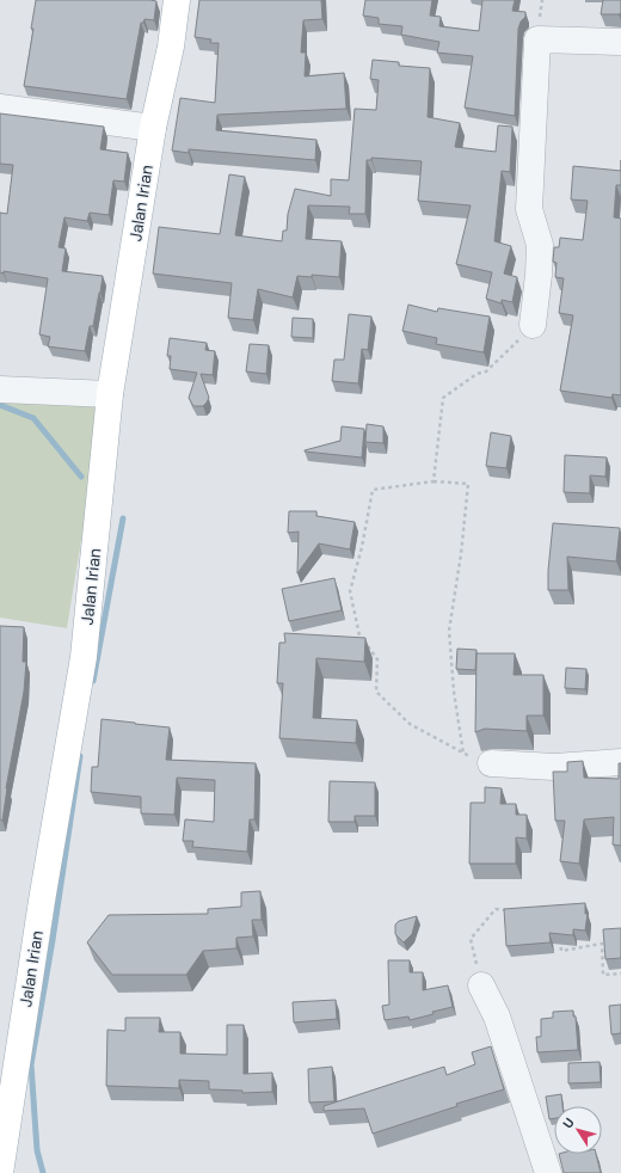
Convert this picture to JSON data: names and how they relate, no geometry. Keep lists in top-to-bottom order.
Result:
{
  "streets": {
    "main road": ["Jalan Irian"]
  },
  "north": "top left"
}
